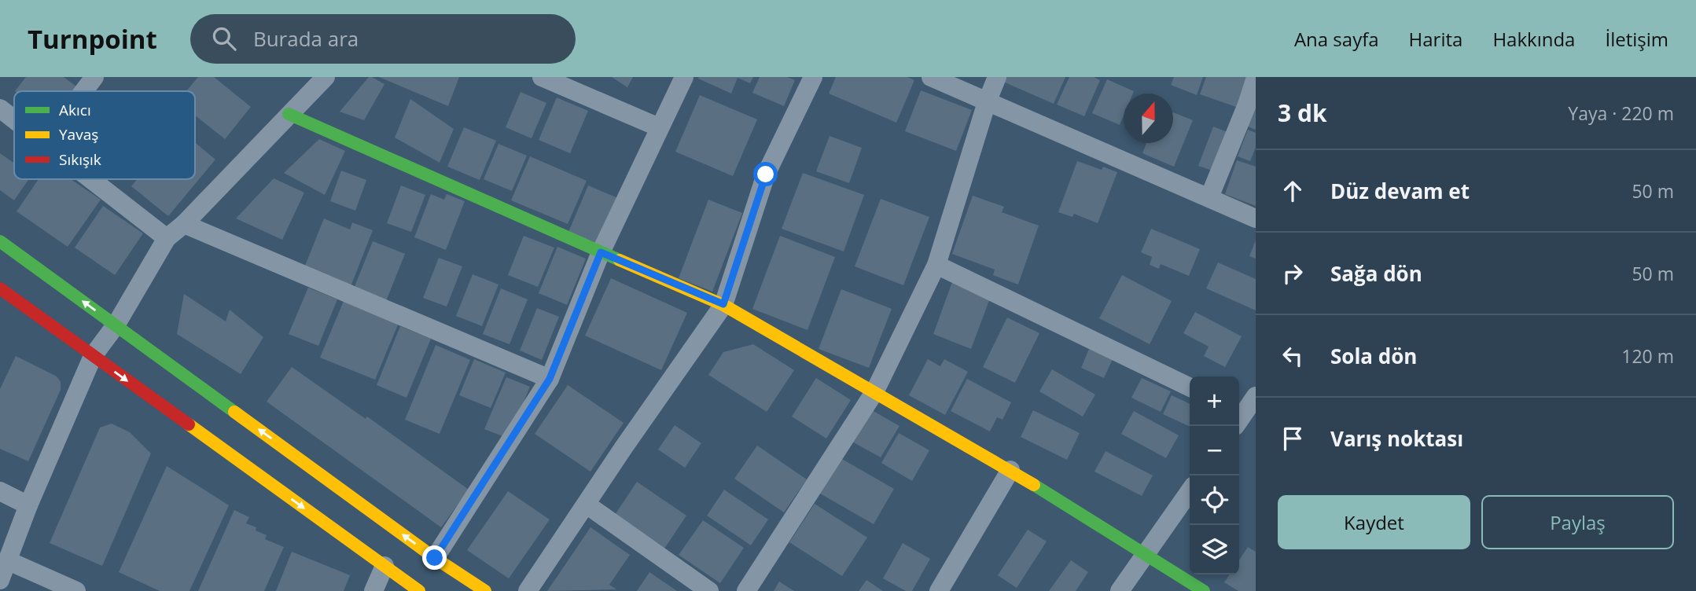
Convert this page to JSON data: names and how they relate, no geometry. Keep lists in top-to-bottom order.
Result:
{
  "legend": ["Akıcı", "Yavaş", "Sıkışık"],
  "north": "top",
  "page": {
    "header": "Turnpoint",
    "search": "Burada ara",
    "nav": [
      "Ana sayfa",
      "Harita",
      "Hakkında",
      "İletişim"
    ],
    "heading": ["3 dk", "Yaya · 220 m"],
    "list": [
      ["Düz devam et", "50 m"],
      ["Sağa dön", "50 m"],
      ["Sola dön", "120 m"],
      "Varış noktası"
    ],
    "map_buttons": ["+", "−"],
    "buttons": ["Kaydet", "Paylaş"]
  }
}
